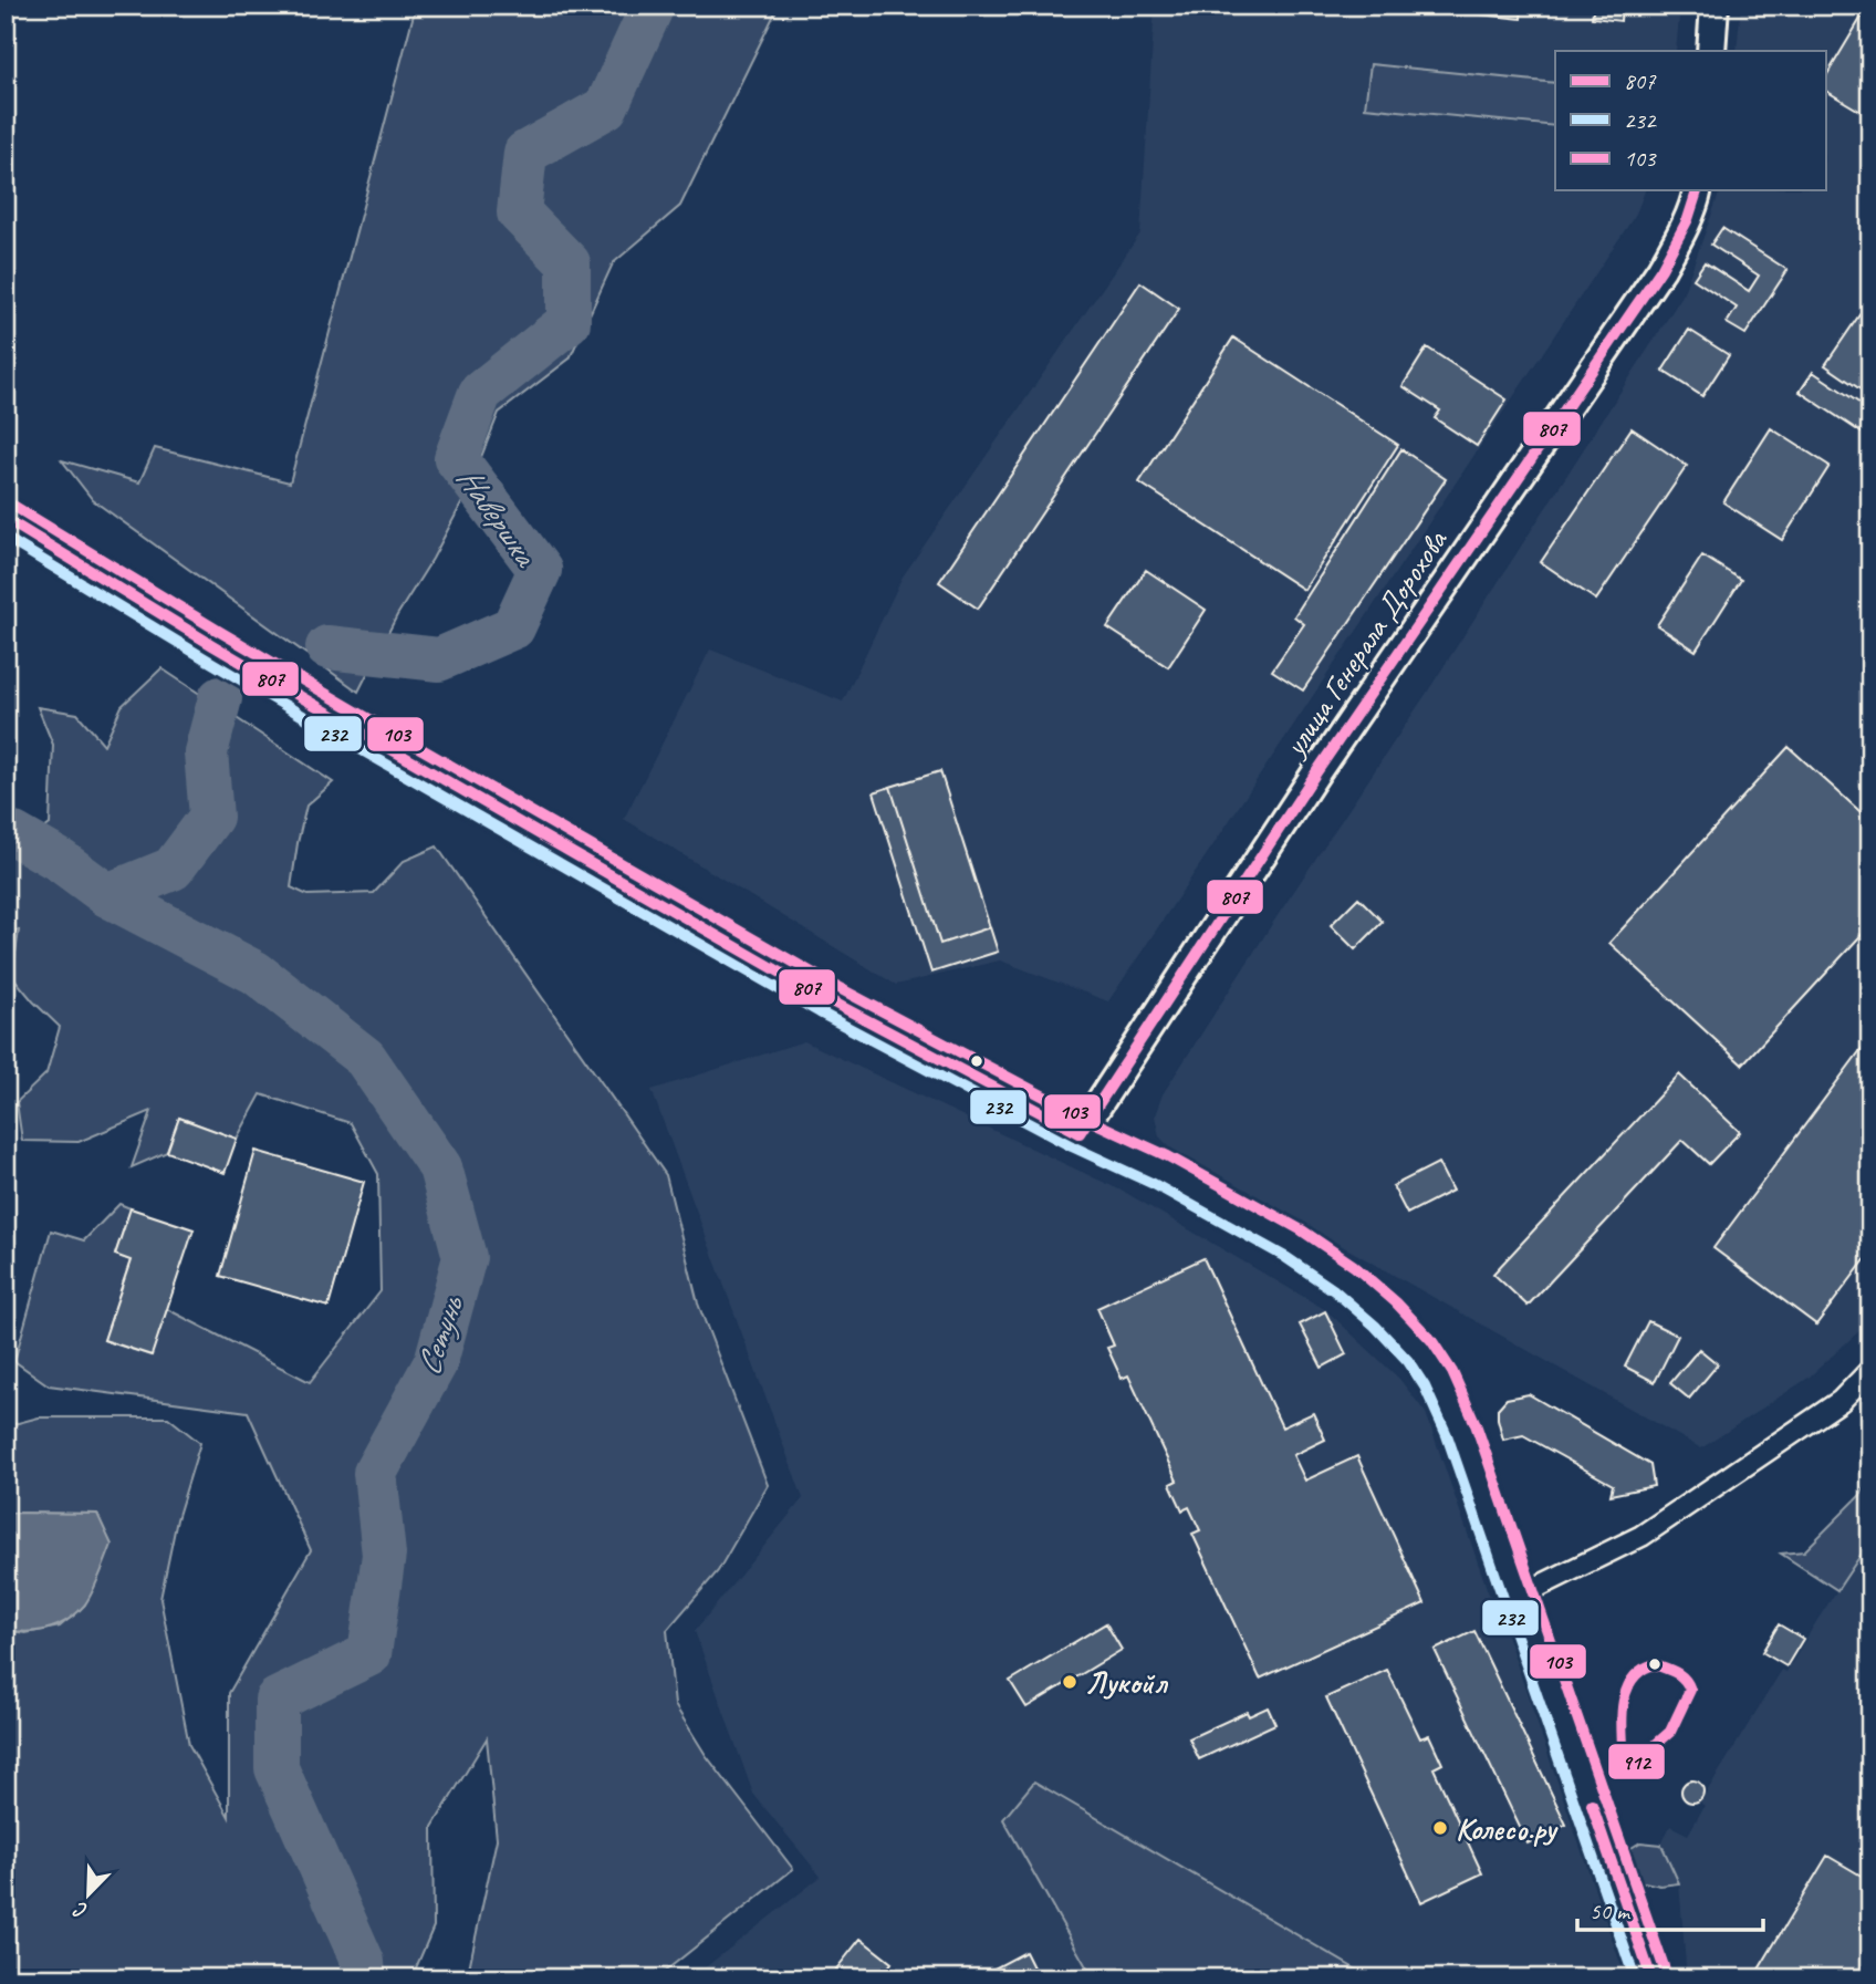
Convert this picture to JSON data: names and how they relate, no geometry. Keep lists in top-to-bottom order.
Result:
{
  "streets": {
    "street": ["улица Генерала Дорохова"]
  },
  "water": ["Навершка", "Сетунь"],
  "places": ["Лукойл", "Колесо.ру"],
  "lines": [
    "transit line 807",
    "transit line 103",
    "transit line 232",
    "transit line 912"
  ],
  "legend": ["807", "232", "103"],
  "scale_bar": "50 m",
  "north": "bottom left"
}
